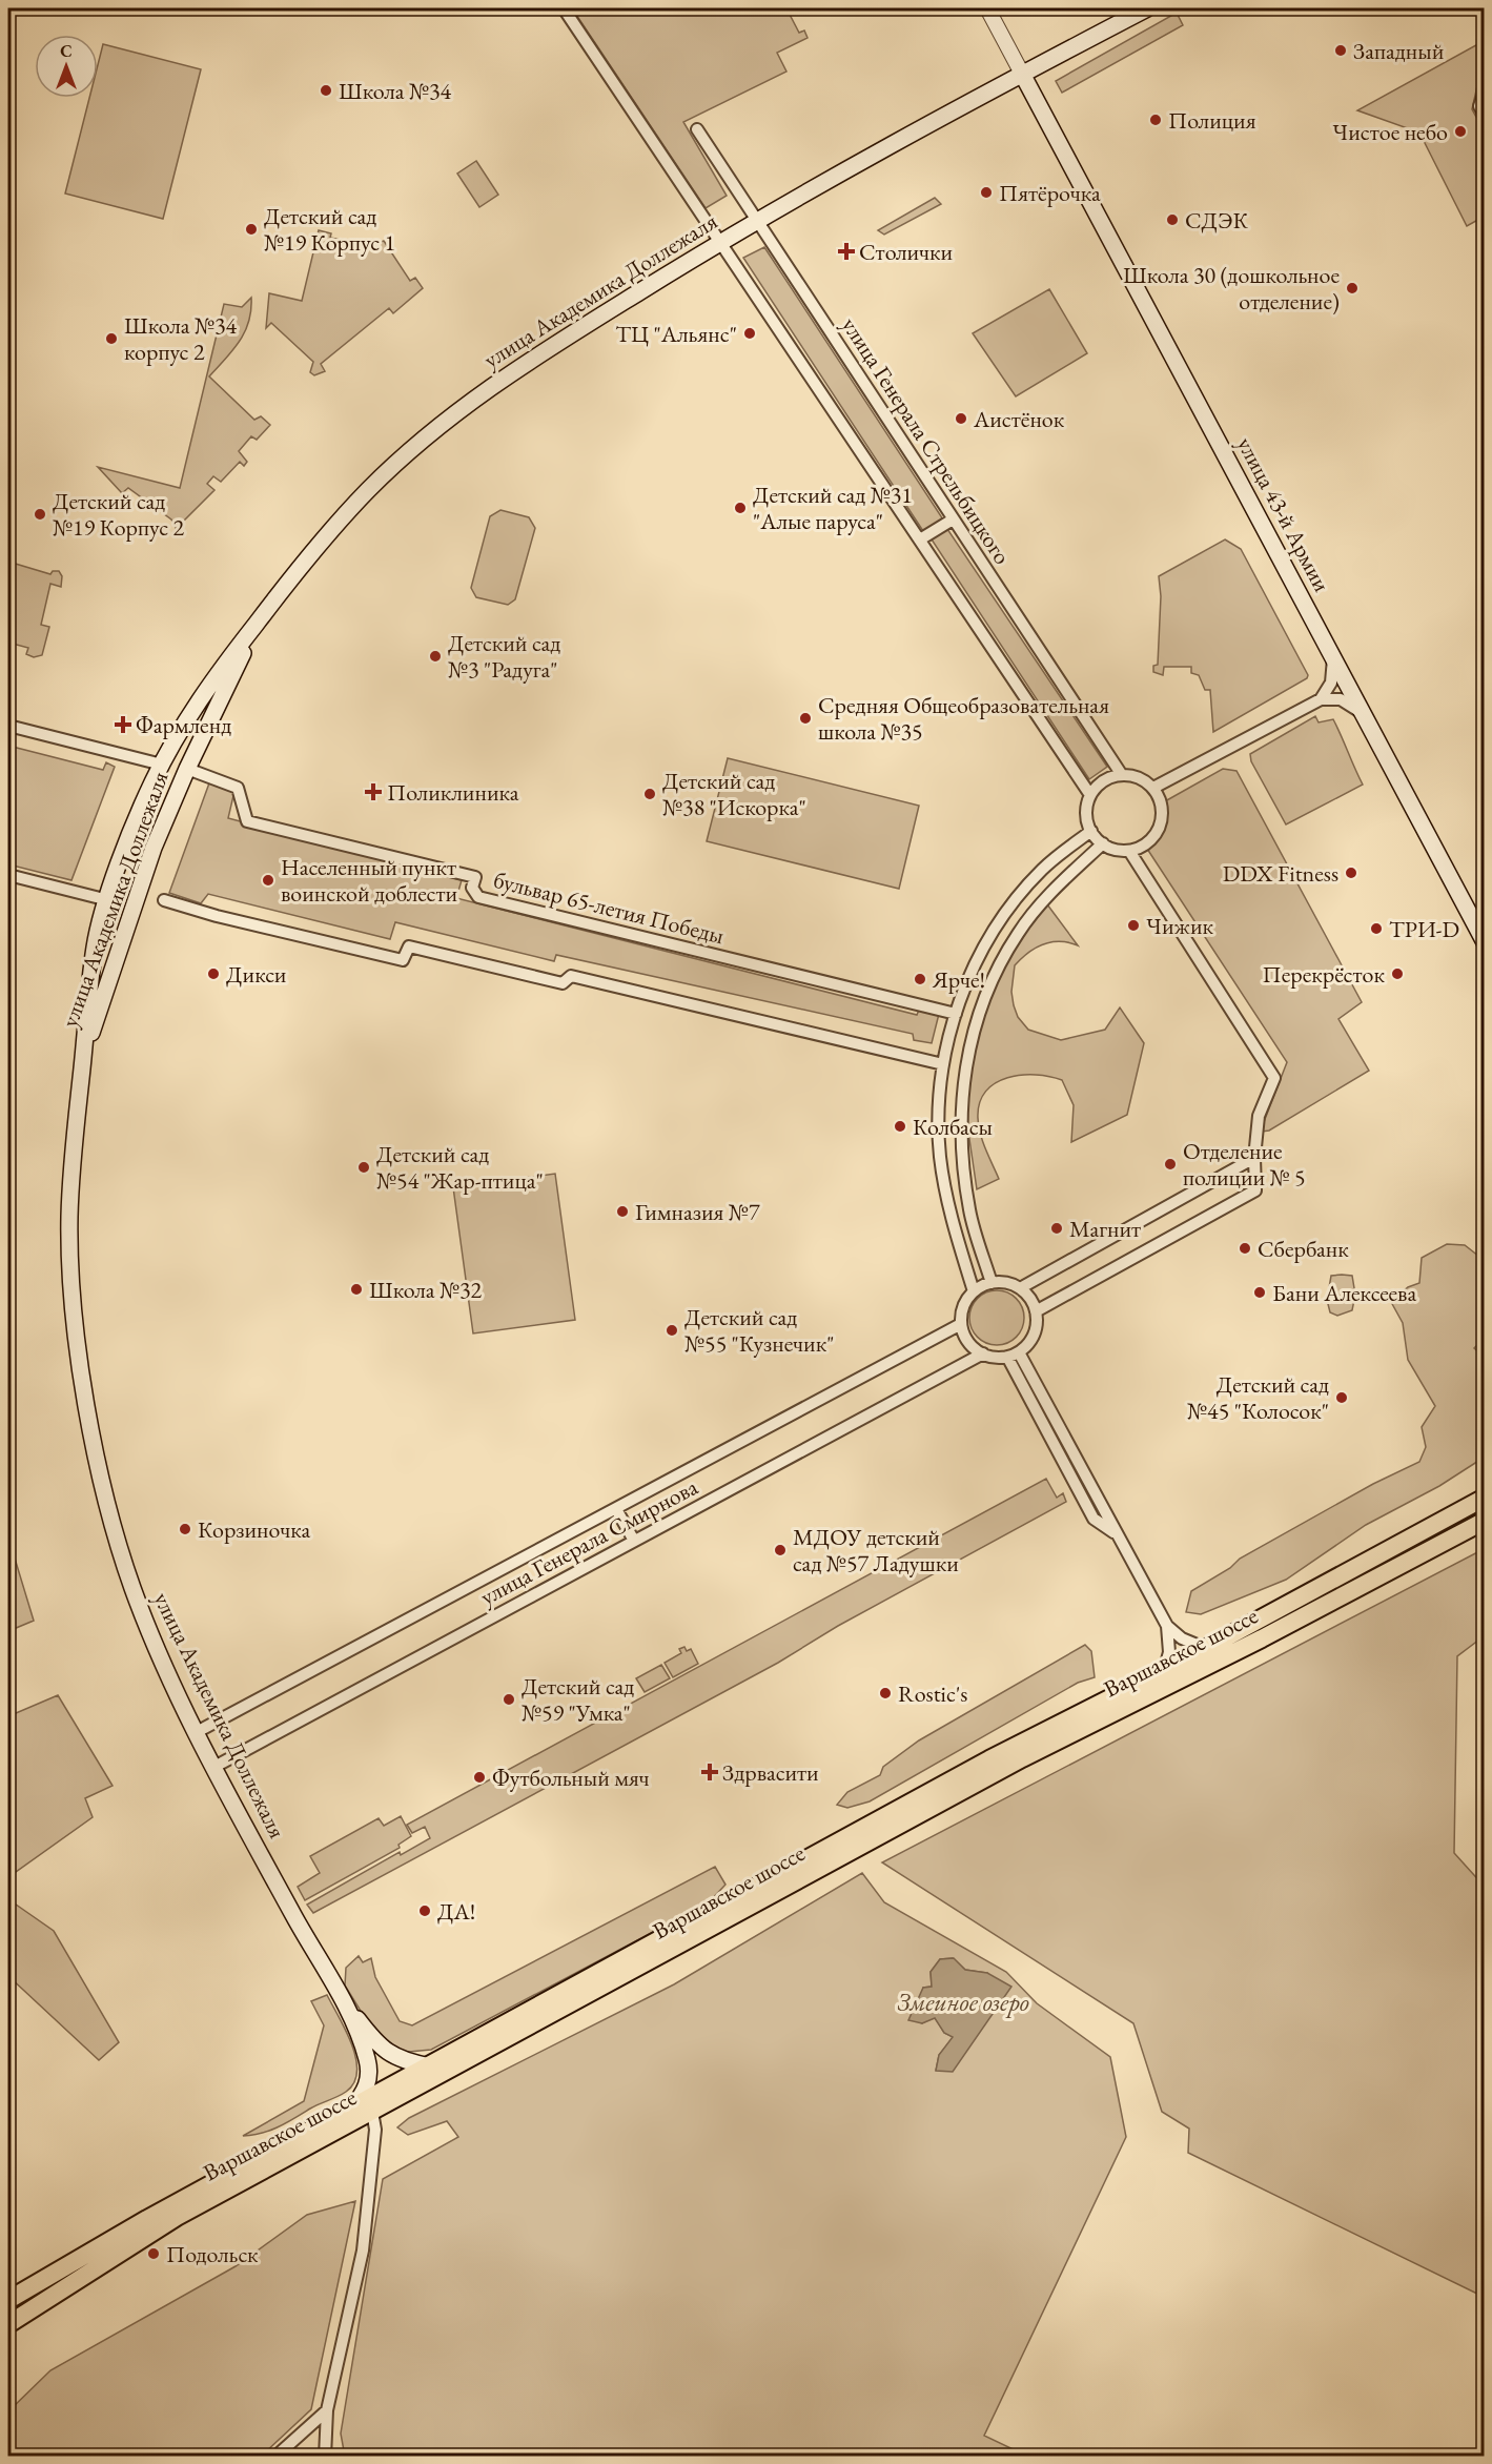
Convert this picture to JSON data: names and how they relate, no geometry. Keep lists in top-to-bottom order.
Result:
{
  "streets": {
    "main road": ["улица Академика Доллежаля", "улица 43-й Армии", "Варшавское шоссе"],
    "street": ["улица Генерала Стрельбицкого", "бульвар 65-летия Победы", "улица Генерала Смирнова"]
  },
  "crossings": [
    ["улица Академика Доллежаля", "улица Генерала Стрельбицкого"],
    ["улица Академика Доллежаля", "улица 43-й Армии"],
    ["улица Академика Доллежаля", "бульвар 65-летия Победы"],
    ["улица Академика Доллежаля", "улица Генерала Смирнова"],
    ["улица Академика Доллежаля", "Варшавское шоссе"]
  ],
  "water": ["Змеиное озеро"],
  "places": {
    "other": [
      "Западный",
      "Школа №34",
      "Полиция",
      "Чистое небо",
      "Пятёрочка",
      "СДЭК",
      "Детский сад №19 Корпус 1",
      "Школа 30 (дошкольное отделение)",
      "ТЦ \"Альянс\"",
      "Школа №34 корпус 2",
      "Аистёнок",
      "Детский сад №31 \"Алые паруса\"",
      "Детский сад №19 Корпус 2",
      "Детский сад №3 \"Радуга\"",
      "Средняя Общеобразовательная школа №35",
      "Детский сад №38 \"Искорка\"",
      "DDX Fitness",
      "Населенный пункт воинской доблести",
      "Чижик",
      "ТРИ-D",
      "Дикси",
      "Перекрёсток",
      "Ярче!",
      "Колбасы",
      "Отделение полиции № 5",
      "Детский сад №54 \"Жар-птица\"",
      "Гимназия №7",
      "Магнит",
      "Сбербанк",
      "Школа №32",
      "Бани Алексеева",
      "Детский сад №55 \"Кузнечик\"",
      "Детский сад №45 \"Колосок\"",
      "Корзиночка",
      "МДОУ детский сад №57 Ладушки",
      "Rostic's",
      "Детский сад №59 \"Умка\"",
      "Футбольный мяч",
      "ДА!",
      "Подольск"
    ],
    "health": [
      "Столички",
      "Фармленд",
      "Поликлиника",
      "Здрвасити"
    ]
  },
  "north": "top"
}
